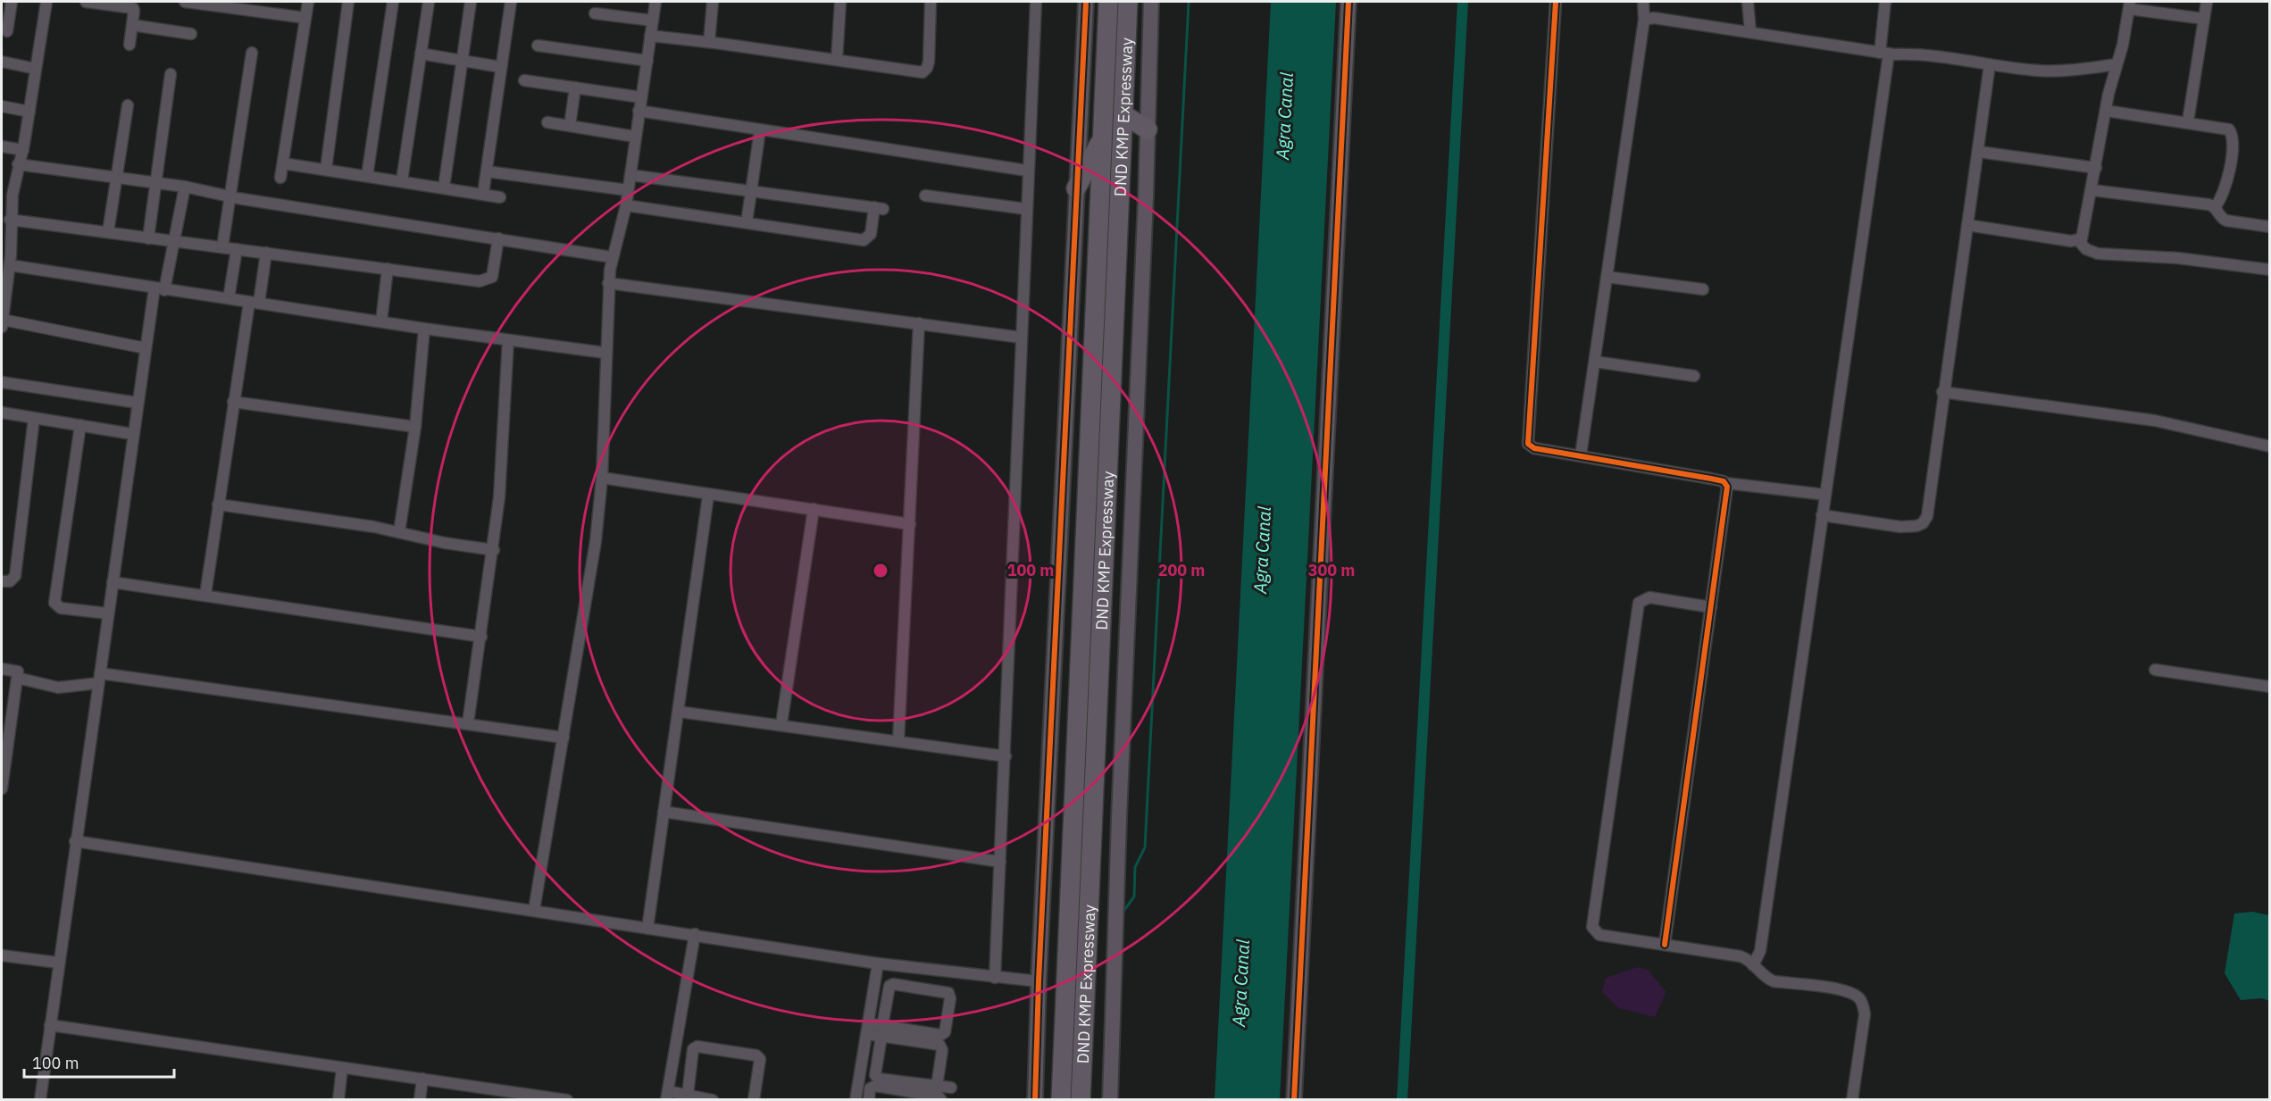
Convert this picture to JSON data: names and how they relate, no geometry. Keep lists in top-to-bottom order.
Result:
{
  "streets": {
    "highway": ["DND KMP Expressway"]
  },
  "water": ["Agra Canal"],
  "scale_bar": "100 m",
  "rings": ["100 m", "200 m", "300 m"]
}
